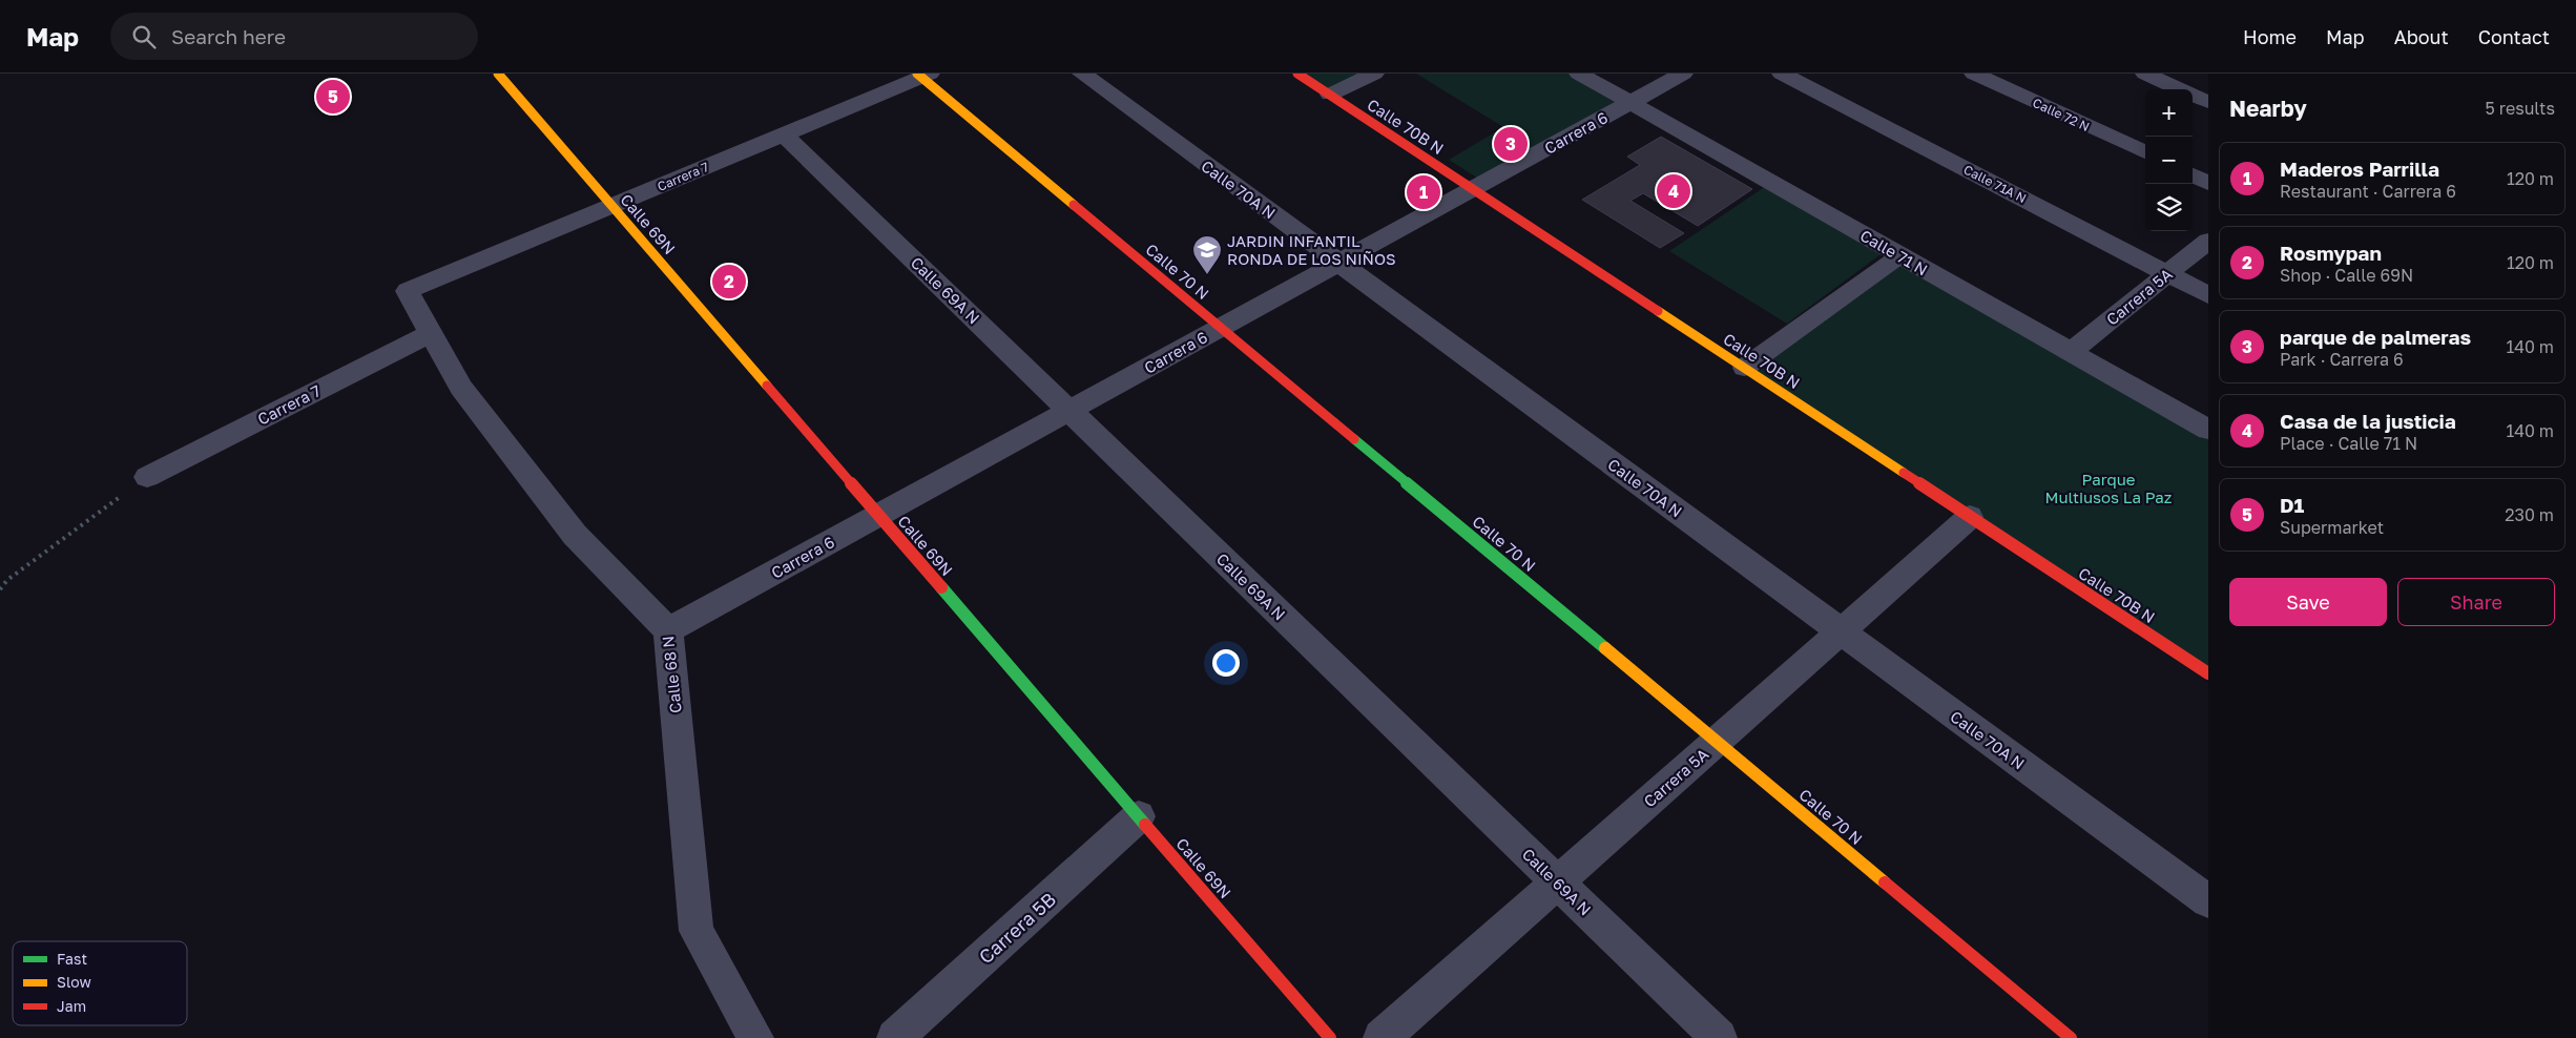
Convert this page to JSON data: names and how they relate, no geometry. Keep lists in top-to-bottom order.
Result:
{
  "streets": {
    "street": [
      "Calle 72 N",
      "Calle 70B N",
      "Carrera 6",
      "Carrera 7",
      "Calle 71A N",
      "Calle 70A N",
      "Calle 69N",
      "Calle 71 N",
      "Calle 70 N",
      "Calle 69A N",
      "Carrera 5A",
      "Calle 68 N",
      "Carrera 5B"
    ]
  },
  "crossings": [
    ["Calle 70B N", "Carrera 6"],
    ["Calle 70B N", "Carrera 5A"],
    ["Carrera 6", "Calle 70A N"],
    ["Carrera 6", "Calle 69N"],
    ["Carrera 6", "Calle 71 N"],
    ["Carrera 6", "Calle 70 N"],
    ["Carrera 6", "Calle 69A N"],
    ["Carrera 6", "Calle 68 N"],
    ["Carrera 7", "Calle 69N"],
    ["Carrera 7", "Calle 70 N"],
    ["Carrera 7", "Calle 69A N"],
    ["Carrera 7", "Calle 68 N"],
    ["Calle 71A N", "Carrera 5A"],
    ["Calle 70A N", "Carrera 5A"],
    ["Calle 69N", "Carrera 5B"],
    ["Calle 71 N", "Carrera 5A"],
    ["Calle 70 N", "Carrera 5A"],
    ["Calle 69A N", "Carrera 5A"]
  ],
  "parks": ["Parque Multiusos La Paz"],
  "places": {
    "school or university": ["JARDIN INFANTIL RONDA DE LOS NIÑOS"]
  },
  "legend": ["Fast", "Slow", "Jam"],
  "page": {
    "header": "Map",
    "search": "Search here",
    "nav": [
      "Home",
      "Map",
      "About",
      "Contact"
    ],
    "heading": ["Nearby", "5 results"],
    "pins": [
      "5",
      "3",
      "4",
      "1",
      "2"
    ],
    "map_buttons": ["+", "−"],
    "list": [
      {
        "mark": "1",
        "name": "Maderos Parrilla",
        "note": "Restaurant · Carrera 6",
        "value": "120 m"
      },
      {
        "mark": "2",
        "name": "Rosmypan",
        "note": "Shop · Calle 69N",
        "value": "120 m"
      },
      {
        "mark": "3",
        "name": "parque de palmeras",
        "note": "Park · Carrera 6",
        "value": "140 m"
      },
      {
        "mark": "4",
        "name": "Casa de la justicia",
        "note": "Place · Calle 71 N",
        "value": "140 m"
      },
      {
        "mark": "5",
        "name": "D1",
        "note": "Supermarket",
        "value": "230 m"
      }
    ],
    "buttons": ["Save", "Share"]
  }
}
